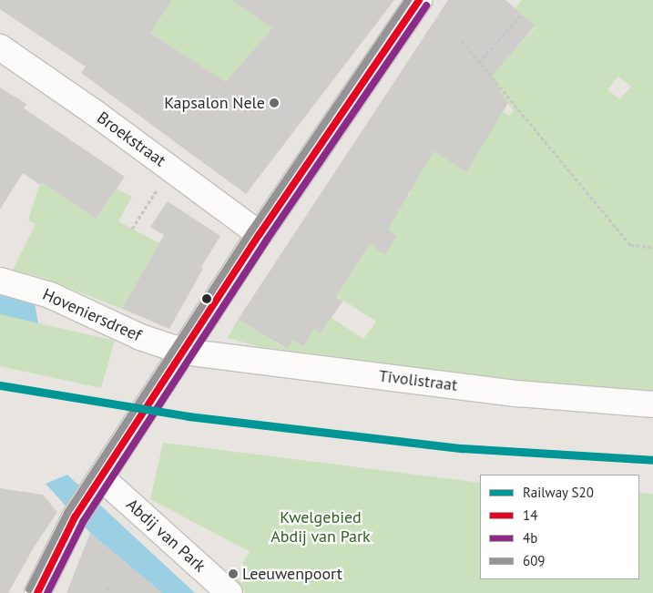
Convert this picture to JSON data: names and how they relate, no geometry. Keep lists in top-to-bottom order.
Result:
{
  "streets": {
    "street": [
      "Broekstraat",
      "Hoveniersdreef",
      "Tivolistraat",
      "Abdij van Park"
    ]
  },
  "crossings": [
    ["Hoveniersdreef", "Tivolistraat"]
  ],
  "parks": ["Kwelgebied Abdij van Park"],
  "places": ["Kapsalon Nele", "Leeuwenpoort"],
  "lines": [
    "transit line 14",
    "transit line 609",
    "transit line 4b",
    "rail line S20"
  ],
  "legend": [
    "Railway S20",
    "14",
    "4b",
    "609"
  ]
}
